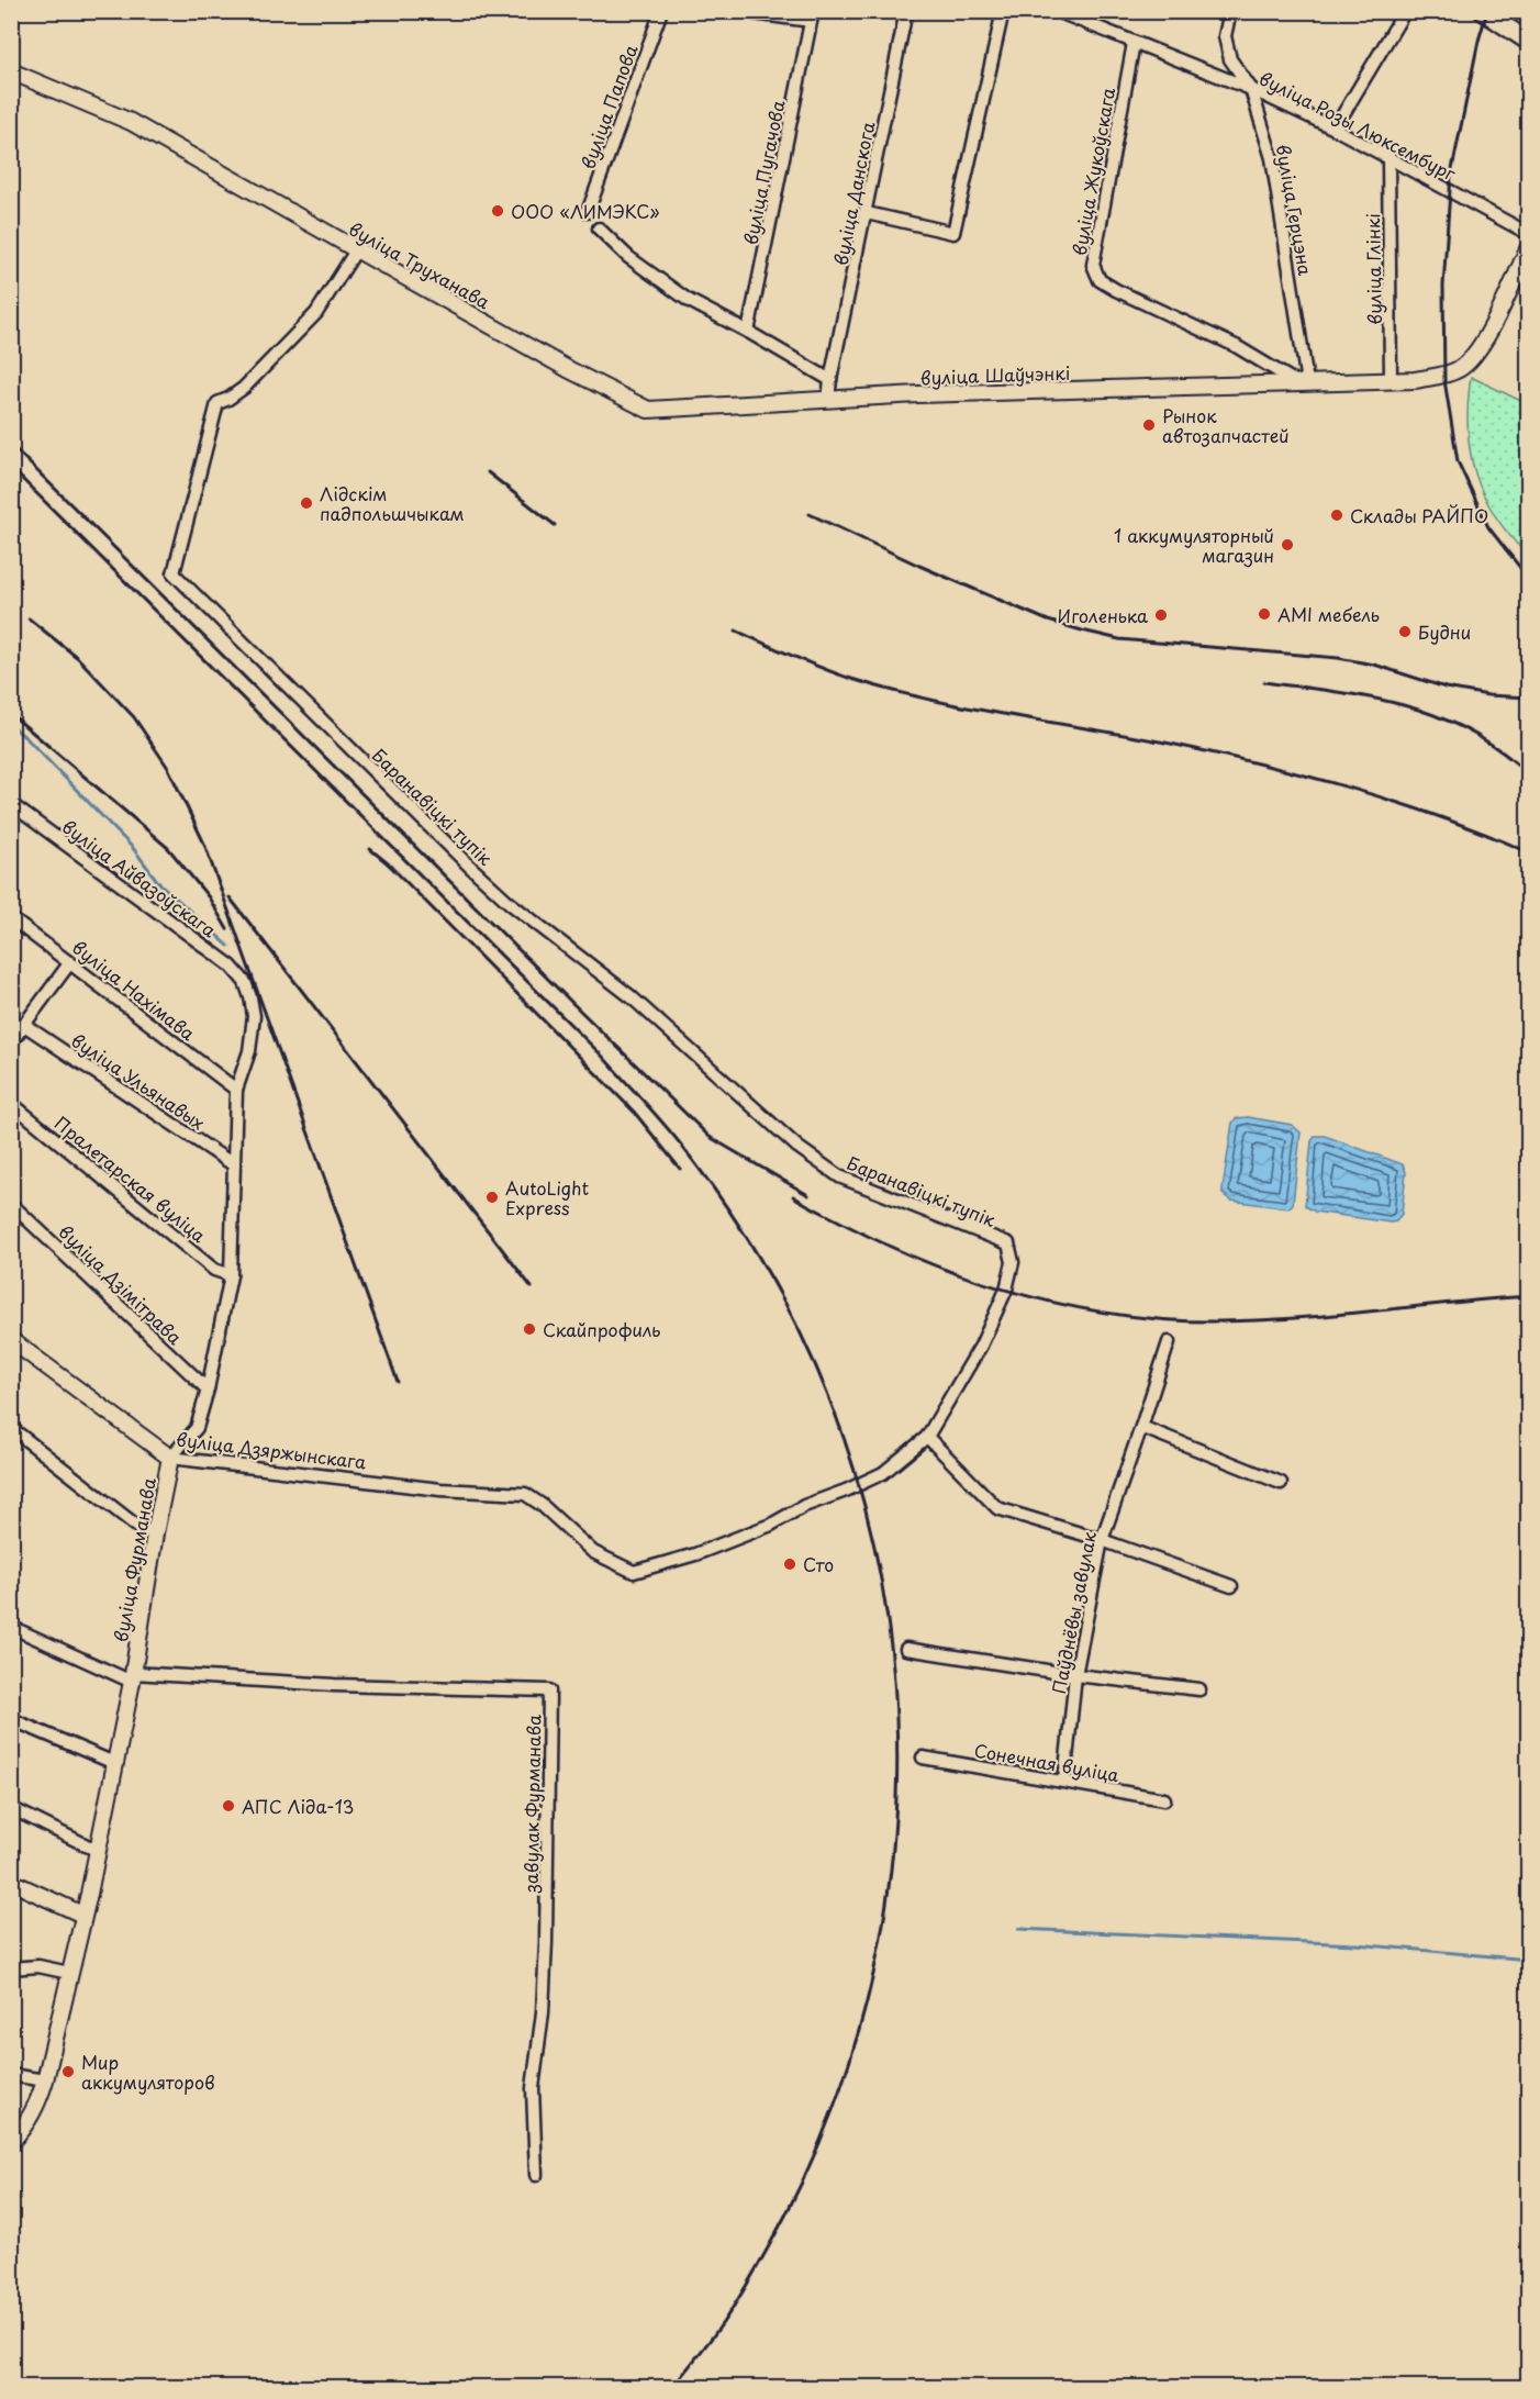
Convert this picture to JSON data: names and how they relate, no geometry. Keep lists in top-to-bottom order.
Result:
{
  "streets": {
    "main road": [
      "вуліца Труханава",
      "вуліца Шаўчэнкі",
      "вуліца Дзяржынскага",
      "вуліца Фурманава"
    ],
    "street": [
      "вуліца Папова",
      "вуліца Розы Люксембург",
      "вуліца Жукоўскага",
      "вуліца Пугачова",
      "вуліца Данскога",
      "вуліца Герцэна",
      "вуліца Глінкі",
      "Баранавіцкі тупік",
      "вуліца Айвазоўскага",
      "вуліца Нахімава",
      "вуліца Ульянавых",
      "Пралетарская вуліца",
      "вуліца Дзімітрава",
      "Паўднёвы завулак",
      "Сонечная вуліца",
      "завулак Фурманава"
    ]
  },
  "crossings": [
    ["вуліца Розы Люксембург", "вуліца Жукоўскага"],
    ["вуліца Розы Люксембург", "вуліца Герцэна"],
    ["вуліца Розы Люксембург", "вуліца Глінкі"],
    ["вуліца Жукоўскага", "вуліца Герцэна"],
    ["вуліца Жукоўскага", "вуліца Шаўчэнкі"],
    ["вуліца Герцэна", "вуліца Шаўчэнкі"],
    ["вуліца Труханава", "вуліца Шаўчэнкі"],
    ["вуліца Труханава", "Баранавіцкі тупік"],
    ["вуліца Глінкі", "вуліца Шаўчэнкі"],
    ["Баранавіцкі тупік", "вуліца Дзяржынскага"],
    ["вуліца Айвазоўскага", "вуліца Фурманава"],
    ["вуліца Нахімава", "вуліца Фурманава"],
    ["вуліца Ульянавых", "вуліца Фурманава"],
    ["Пралетарская вуліца", "вуліца Фурманава"],
    ["вуліца Дзімітрава", "вуліца Фурманава"],
    ["вуліца Дзяржынскага", "вуліца Фурманава"],
    ["вуліца Фурманава", "завулак Фурманава"],
    ["Паўднёвы завулак", "Сонечная вуліца"]
  ],
  "places": [
    "ООО «ЛИМЭКС»",
    "Рынок автозапчастей",
    "Лідскім падпольшчыкам",
    "Склады РАЙПО",
    "1 аккумуляторный магазин",
    "AMI мебель",
    "Иголенька",
    "Будни",
    "AutoLight Express",
    "Скайпрофиль",
    "Сто",
    "АПС Ліда-13",
    "Мир аккумуляторов"
  ]
}
